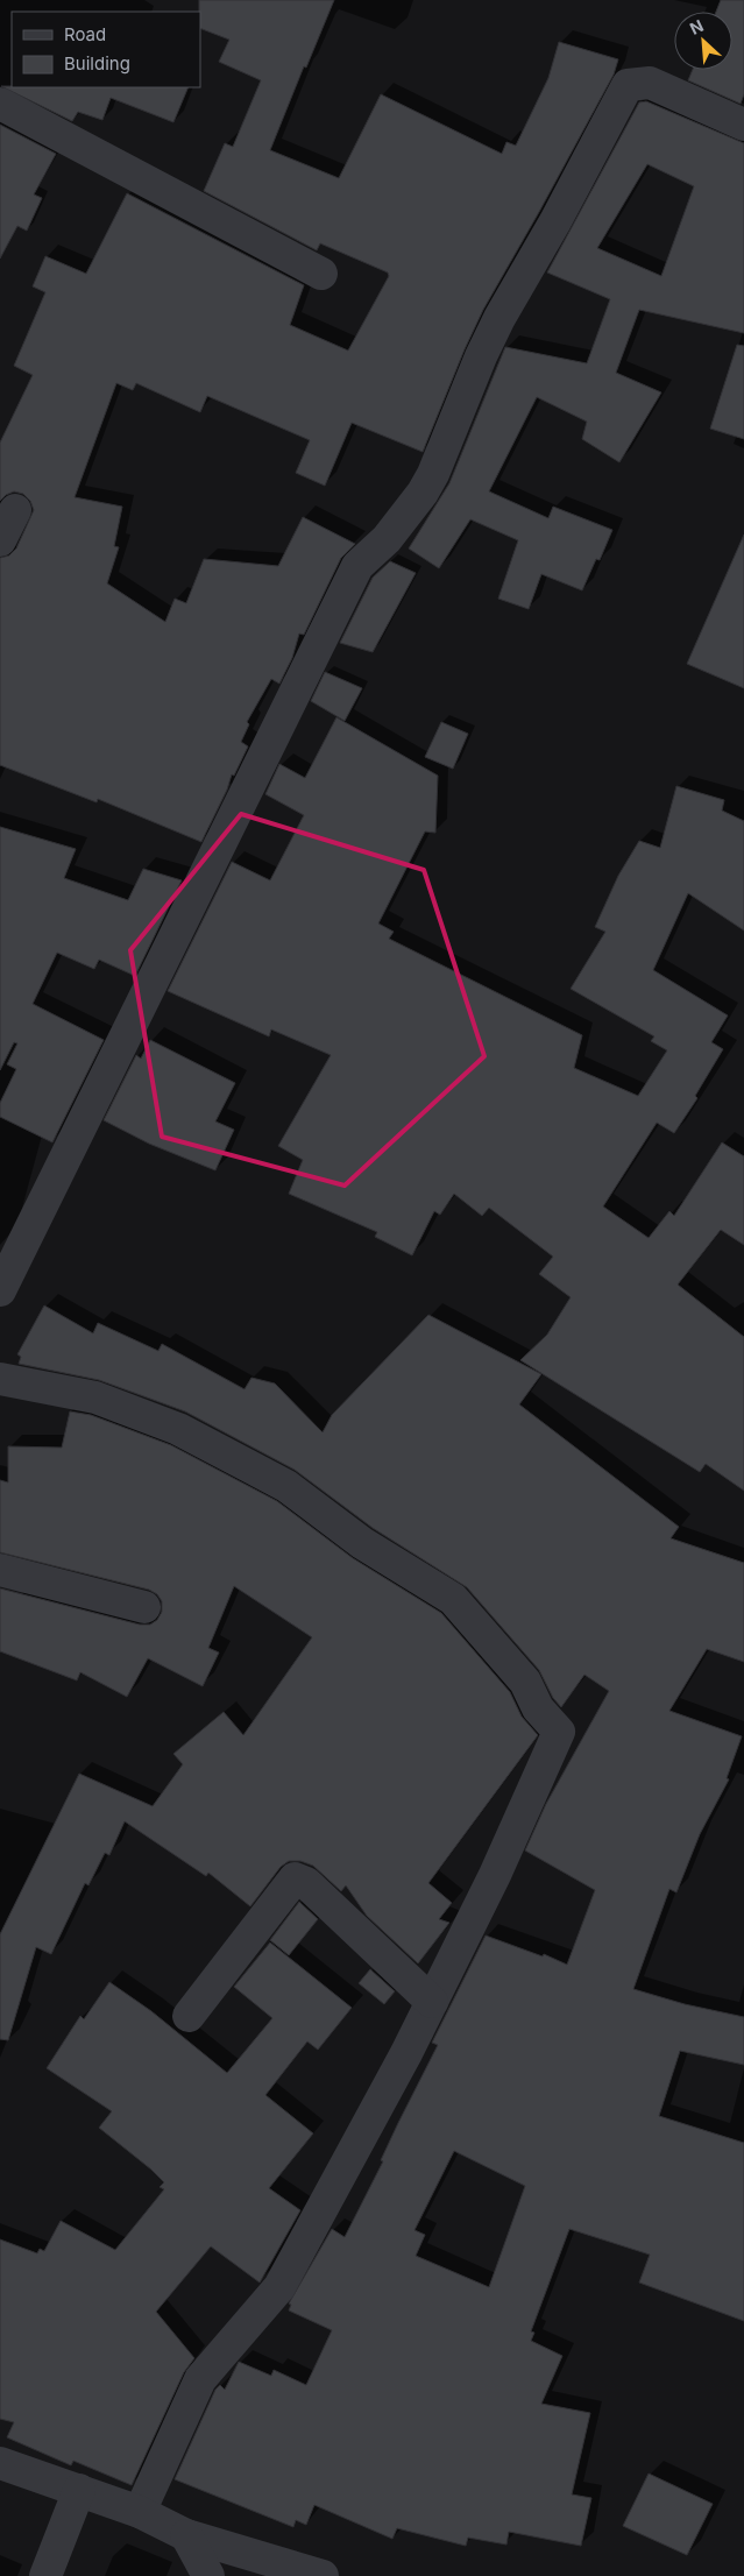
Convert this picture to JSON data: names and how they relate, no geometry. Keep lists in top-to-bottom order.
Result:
{
  "legend": ["Road", "Building"],
  "north": "top left"
}
